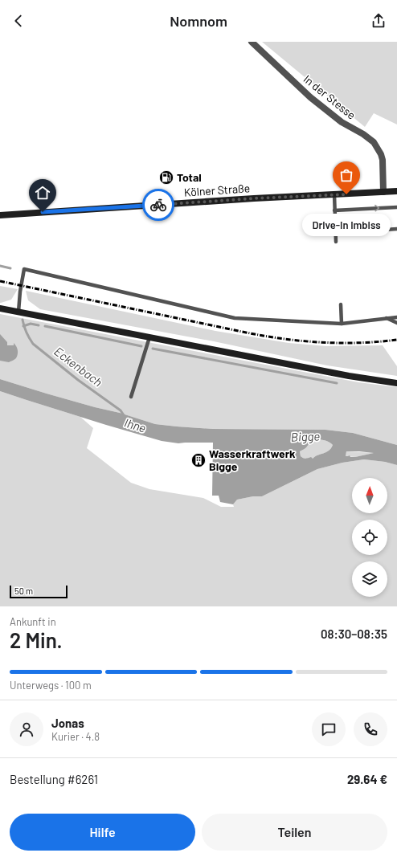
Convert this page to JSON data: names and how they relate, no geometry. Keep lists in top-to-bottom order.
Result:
{
  "streets": {
    "main road": ["Kölner Straße"],
    "street": ["In der Stesse"]
  },
  "crossings": [
    ["In der Stesse", "Kölner Straße"]
  ],
  "water": ["Eckenbach", "Ihne", "Bigge"],
  "places": {
    "fuel station": ["Total"],
    "other": ["Drive-In Imbiss"],
    "building": ["Wasserkraftwerk Bigge"]
  },
  "scale_bar": "50 m",
  "north": "top",
  "page": {
    "header": "Nomnom",
    "bubble": "Drive-In Imbiss",
    "scale": "50 m",
    "heading": ["2 Min.", "Ankunft in", "08:30–08:35"],
    "panel": [
      "Jonas",
      "Kurier · 4.8",
      "Bestellung #6261",
      "29.64 €"
    ],
    "bar": "Unterwegs · 100 m",
    "buttons": ["Hilfe", "Teilen"]
  }
}
